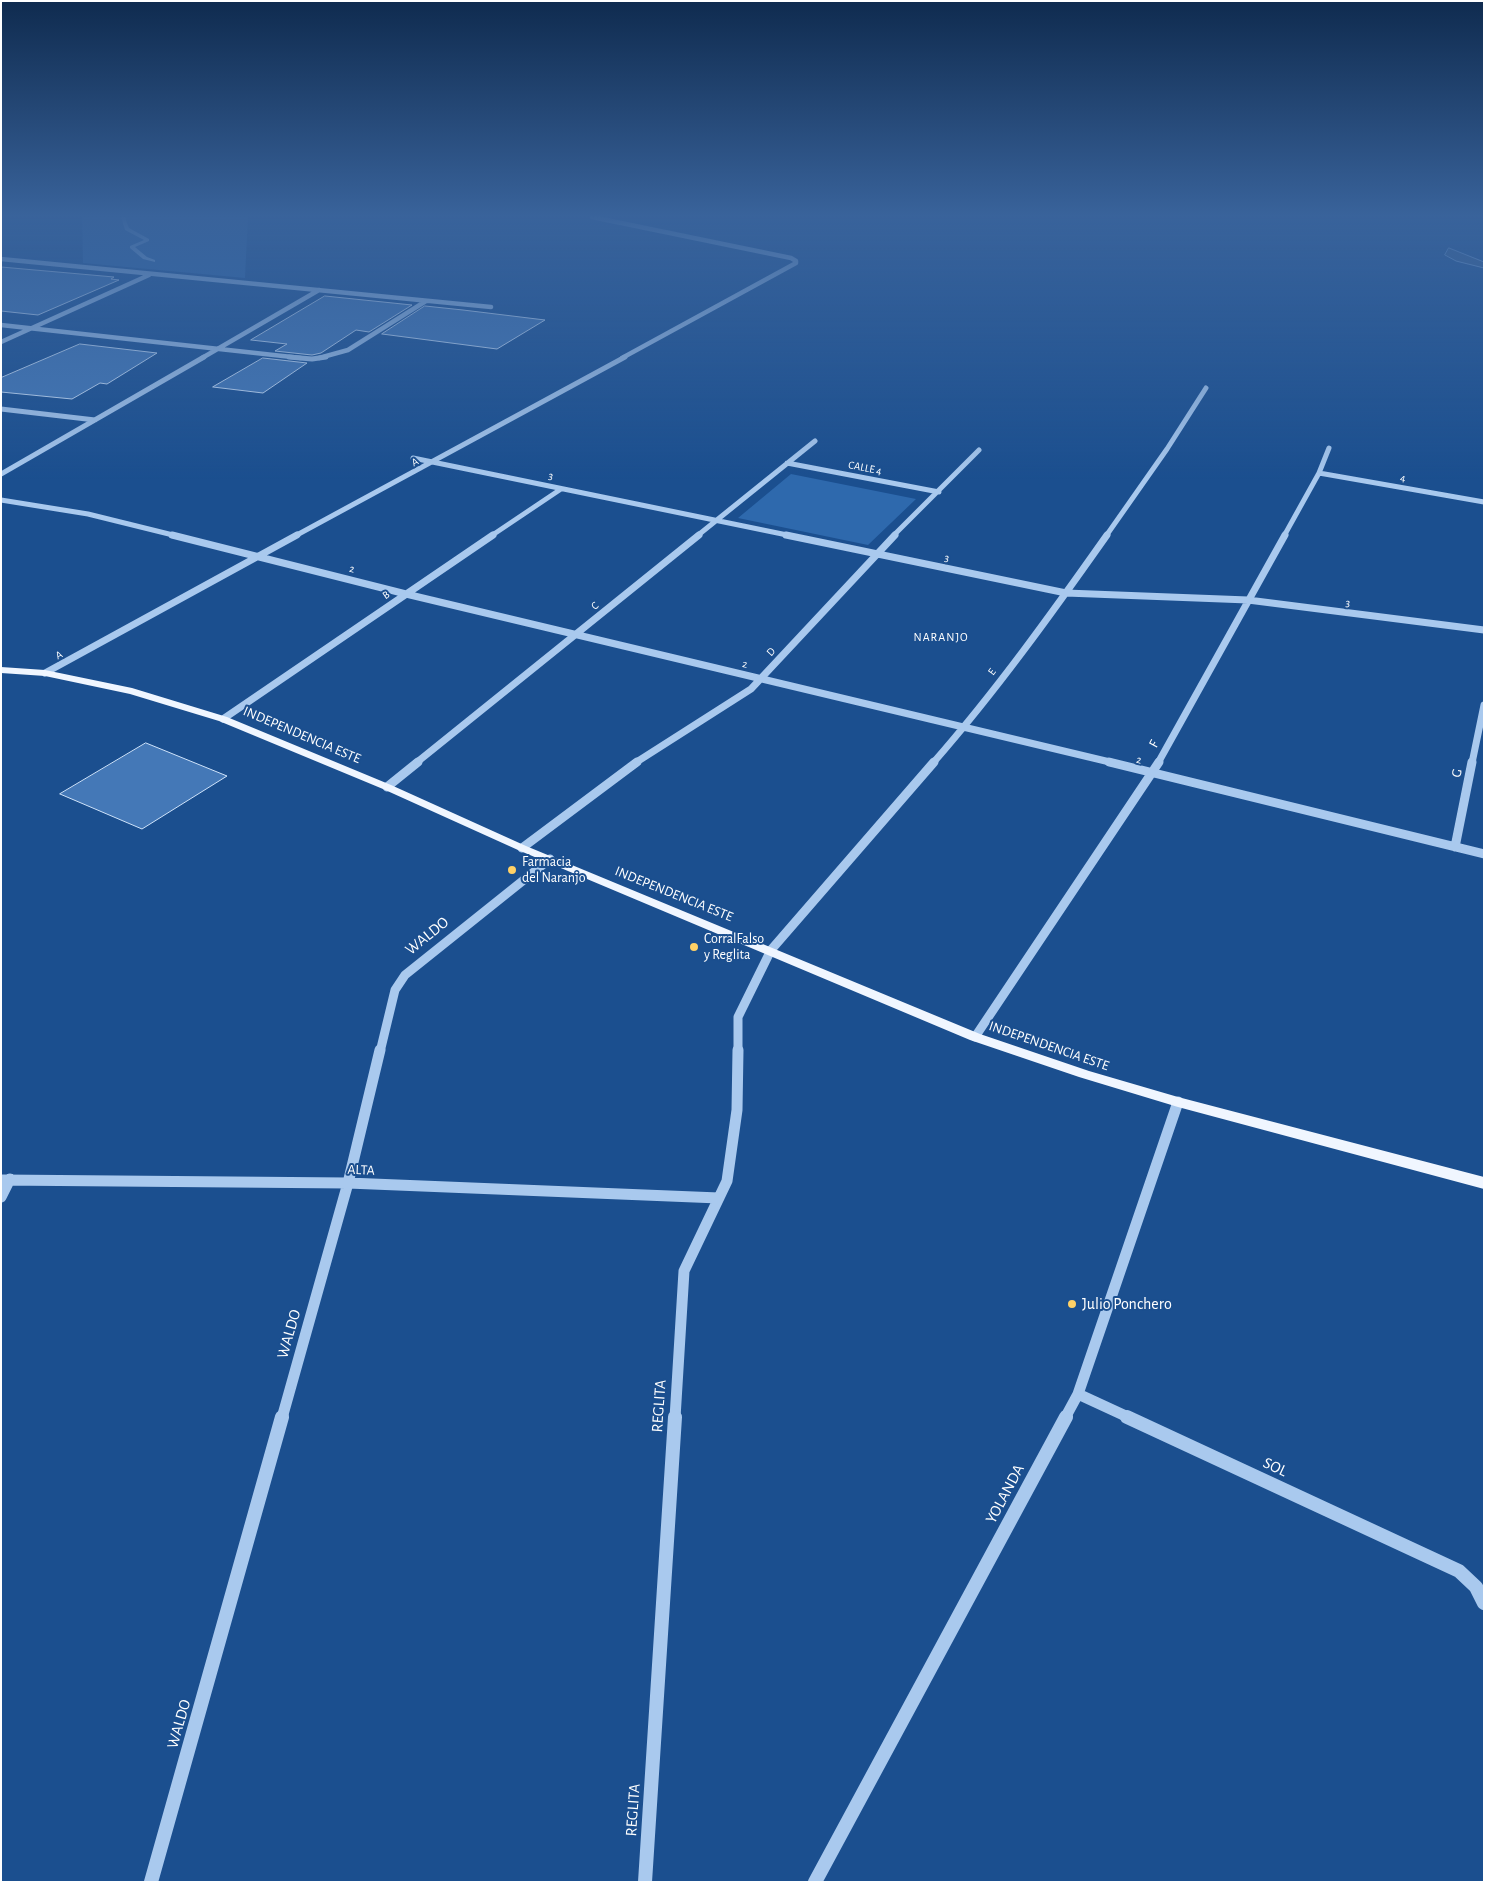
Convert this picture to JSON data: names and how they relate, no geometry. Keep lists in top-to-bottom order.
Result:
{
  "streets": {
    "main road": ["INDEPENDENCIA ESTE"],
    "street": [
      "A",
      "CALLE 4",
      "3",
      "4",
      "2",
      "B",
      "C",
      "D",
      "E",
      "F",
      "G",
      "WALDO",
      "ALTA",
      "REGLITA",
      "SOL",
      "YOLANDA"
    ]
  },
  "crossings": [
    ["A", "3"],
    ["A", "2"],
    ["A", "INDEPENDENCIA ESTE"],
    ["CALLE 4", "C"],
    ["CALLE 4", "D"],
    ["3", "B"],
    ["3", "C"],
    ["3", "D"],
    ["3", "E"],
    ["3", "F"],
    ["4", "F"],
    ["2", "B"],
    ["2", "C"],
    ["2", "D"],
    ["2", "E"],
    ["2", "F"],
    ["2", "G"],
    ["B", "INDEPENDENCIA ESTE"],
    ["C", "INDEPENDENCIA ESTE"],
    ["D", "INDEPENDENCIA ESTE"],
    ["E", "INDEPENDENCIA ESTE"],
    ["E", "REGLITA"],
    ["INDEPENDENCIA ESTE", "F"],
    ["INDEPENDENCIA ESTE", "WALDO"],
    ["INDEPENDENCIA ESTE", "REGLITA"],
    ["INDEPENDENCIA ESTE", "YOLANDA"],
    ["WALDO", "ALTA"],
    ["ALTA", "REGLITA"],
    ["SOL", "YOLANDA"]
  ],
  "districts": ["NARANJO"],
  "places": ["Farmacia del Naranjo", "CorralFalso y Reglita", "Julio Ponchero"]
}
